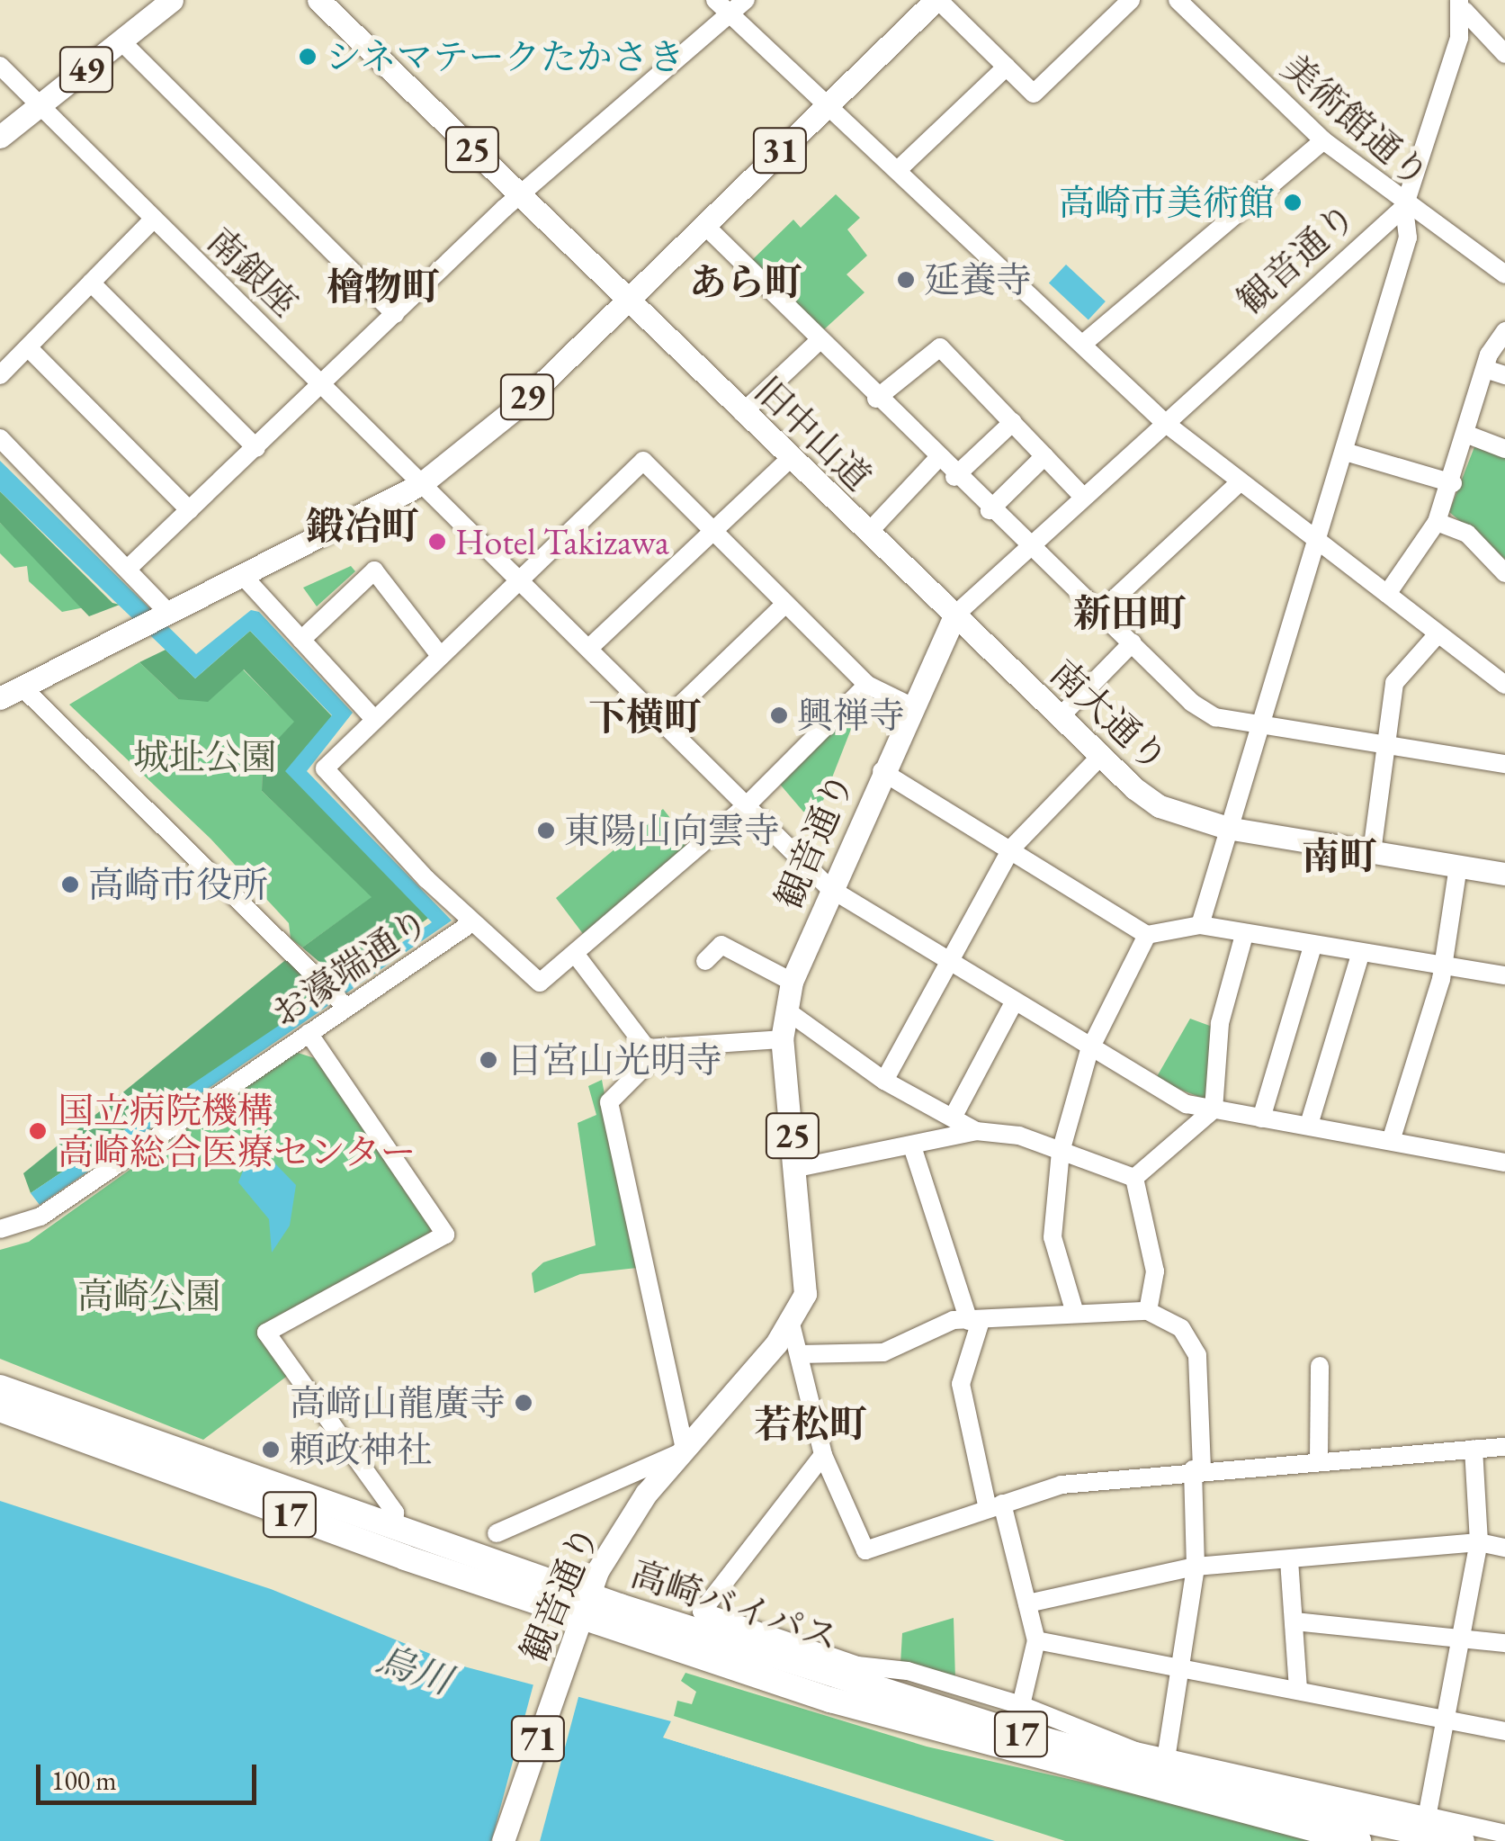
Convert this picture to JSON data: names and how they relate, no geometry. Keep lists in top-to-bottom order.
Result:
{
  "streets": {
    "highway": ["17", "高崎バイパス"],
    "main road": [
      "49",
      "25",
      "31",
      "観音通り",
      "29",
      "旧中山道",
      "南大通り",
      "71"
    ],
    "street": ["美術館通り", "南銀座", "お濠端通り"]
  },
  "crossings": [
    ["49", "南銀座"],
    ["美術館通り", "観音通り"],
    ["25", "31"],
    ["25", "29"],
    ["25", "旧中山道"],
    ["31", "29"],
    ["31", "旧中山道"],
    ["観音通り", "南銀座"],
    ["観音通り", "旧中山道"],
    ["観音通り", "南大通り"],
    ["観音通り", "高崎バイパス"],
    ["南銀座", "29"],
    ["29", "旧中山道"],
    ["旧中山道", "南大通り"]
  ],
  "districts": [
    "あら町",
    "檜物町",
    "鍛冶町",
    "新田町",
    "下横町",
    "南町",
    "若松町"
  ],
  "water": ["烏川"],
  "parks": ["城址公園", "高崎公園"],
  "places": [
    "シネマテークたかさき",
    "高崎市美術館",
    "延養寺",
    "Hotel Takizawa",
    "興禅寺",
    "東陽山向雲寺",
    "高崎市役所",
    "日宮山光明寺",
    "国立病院機構 高崎総合医療センター",
    "高﨑山龍廣寺",
    "頼政神社"
  ],
  "scale_bar": "100 m"
}
